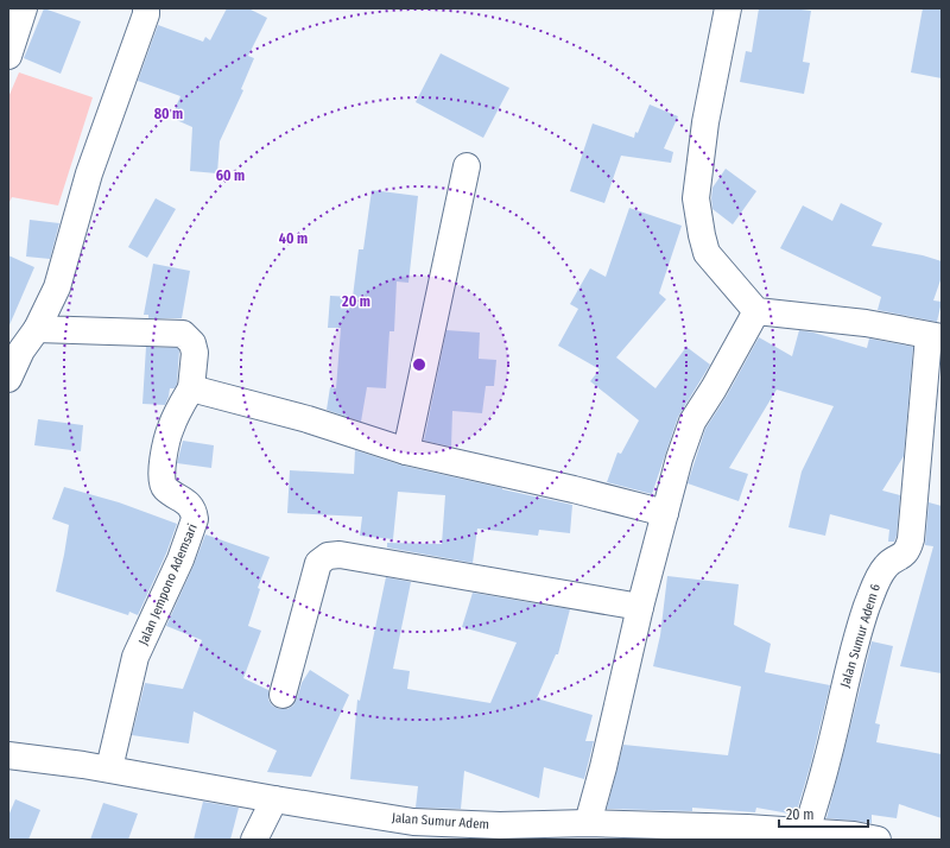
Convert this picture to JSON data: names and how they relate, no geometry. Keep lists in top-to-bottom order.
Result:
{
  "streets": {
    "street": ["Jalan Jempono Ademsari", "Jalan Sumur Adem 6", "Jalan Sumur Adem"]
  },
  "crossings": [
    ["Jalan Jempono Ademsari", "Jalan Sumur Adem"],
    ["Jalan Sumur Adem 6", "Jalan Sumur Adem"]
  ],
  "scale_bar": "20 m",
  "rings": [
    "80 m",
    "60 m",
    "40 m",
    "20 m"
  ]
}
